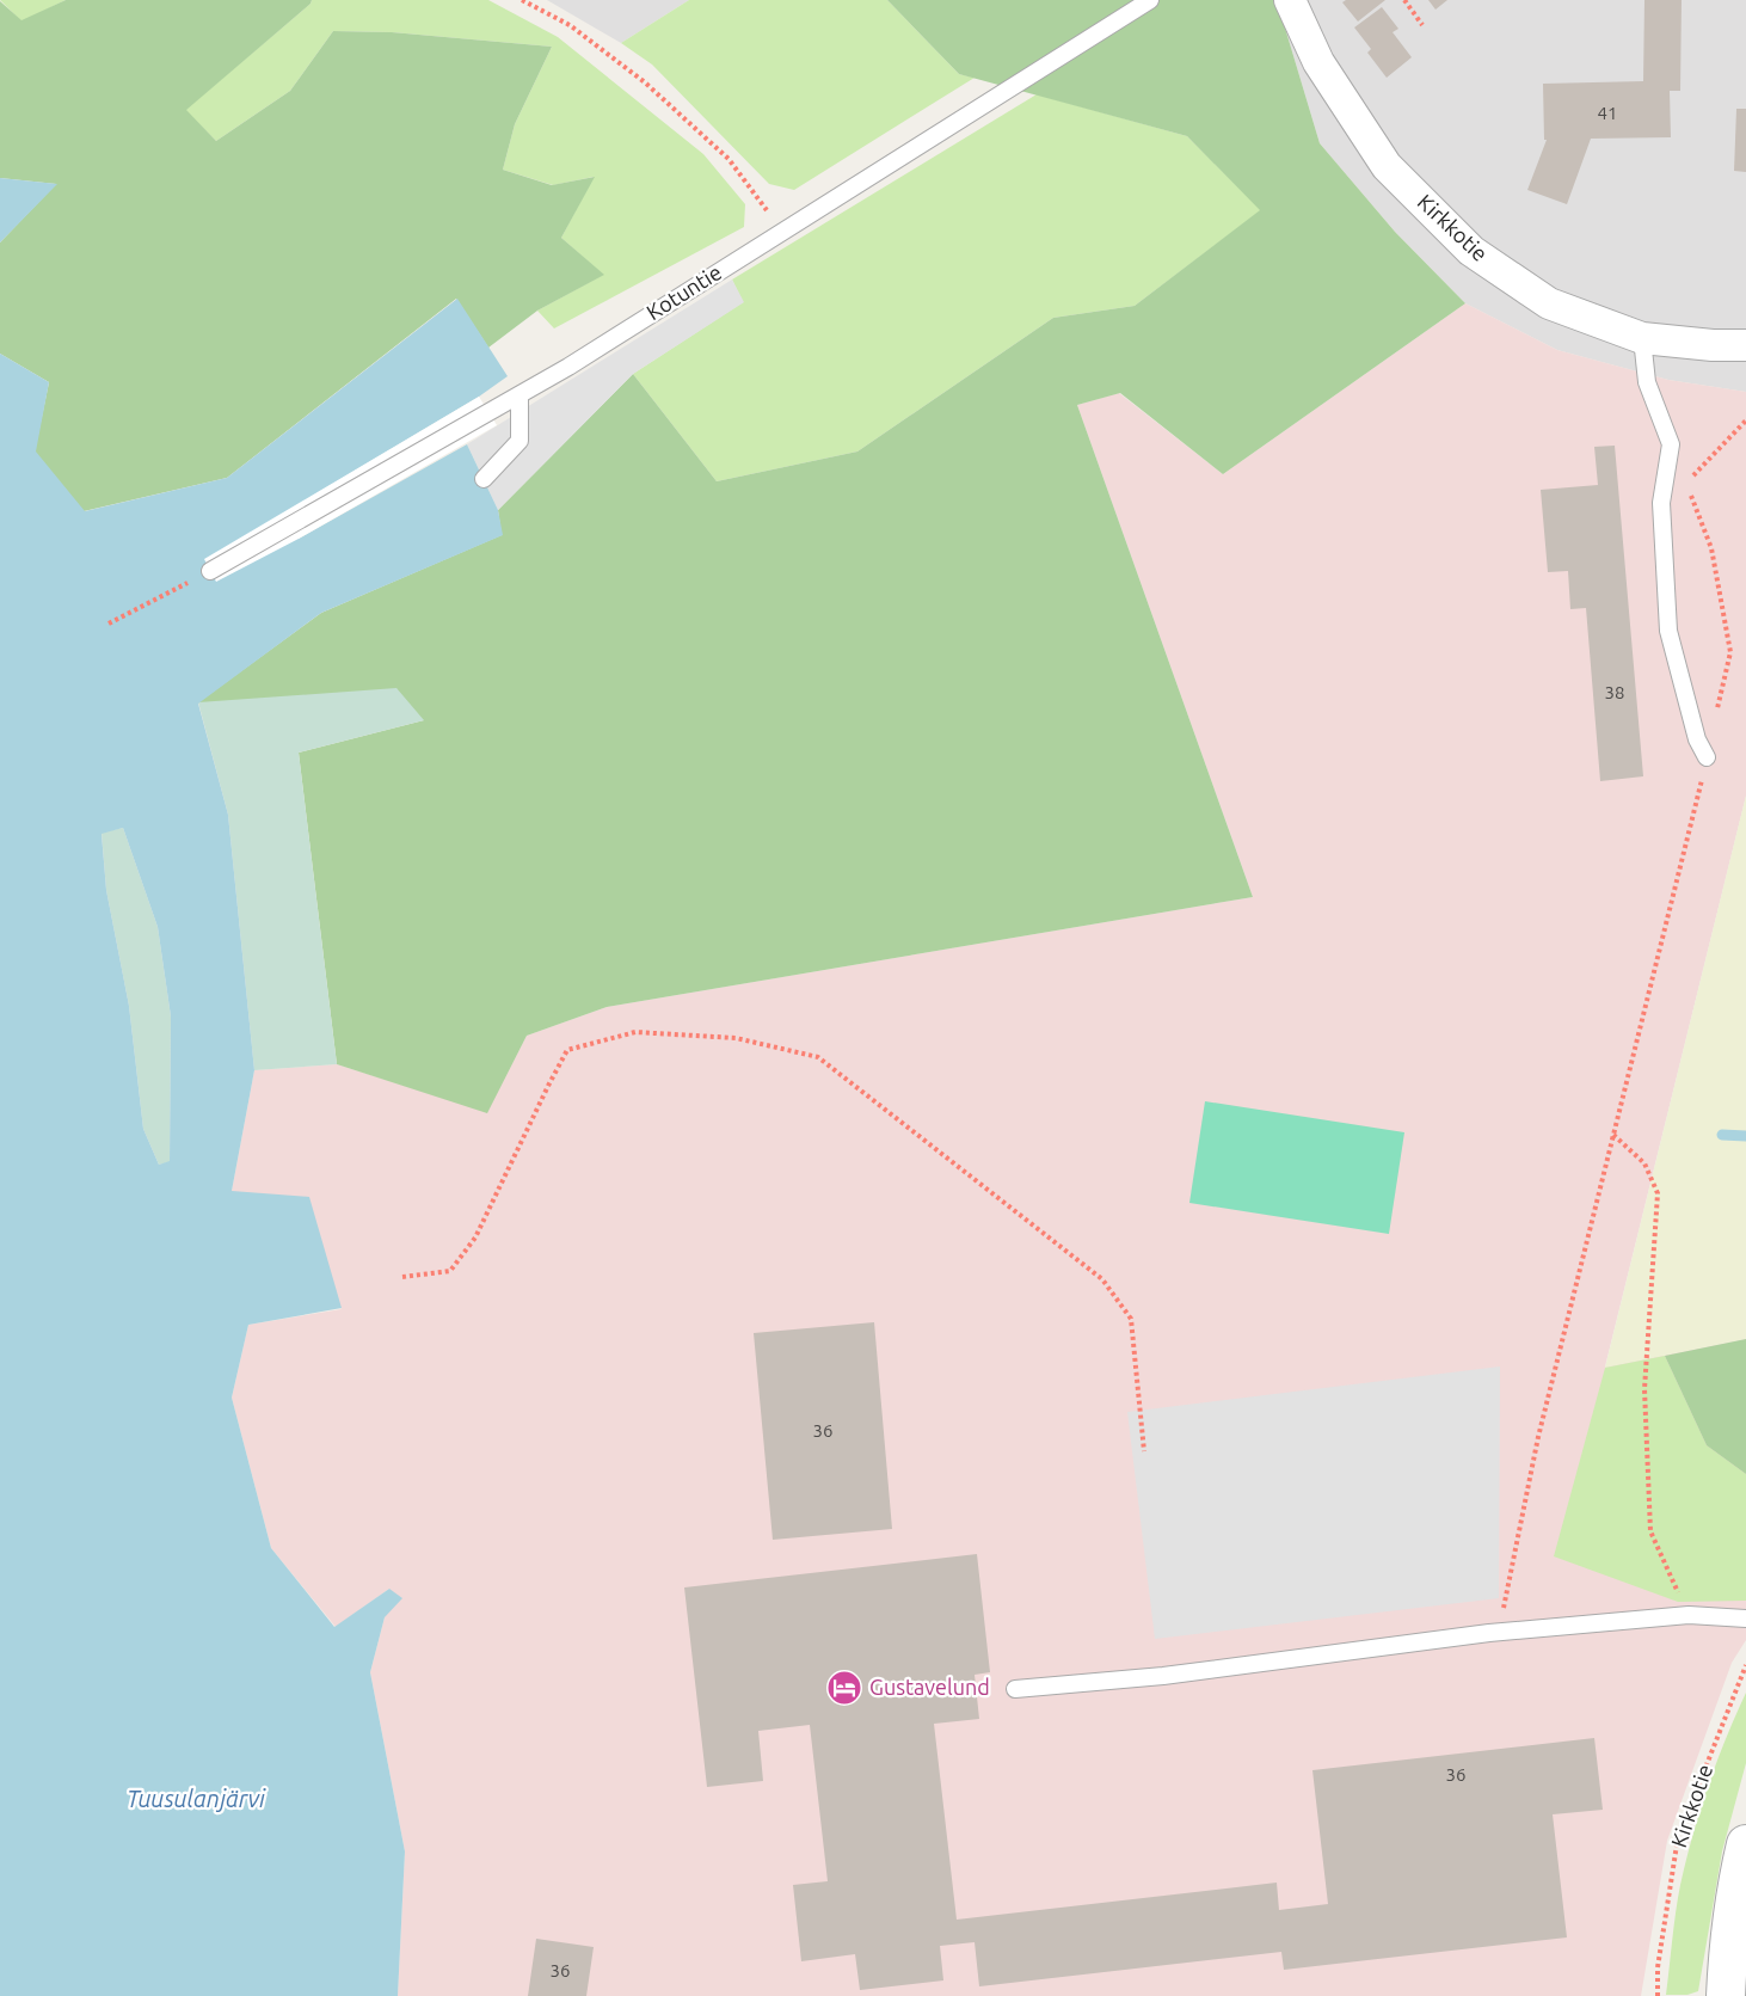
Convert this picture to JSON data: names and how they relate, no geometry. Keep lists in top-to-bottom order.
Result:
{
  "streets": {
    "street": ["Kirkkotie"],
    "lane": ["Kotuntie"]
  },
  "water": ["Tuusulanjärvi"],
  "places": {
    "hotel": ["Gustavelund"]
  },
  "house_numbers": [
    "41",
    "38",
    "36",
    "36",
    "36"
  ]
}
